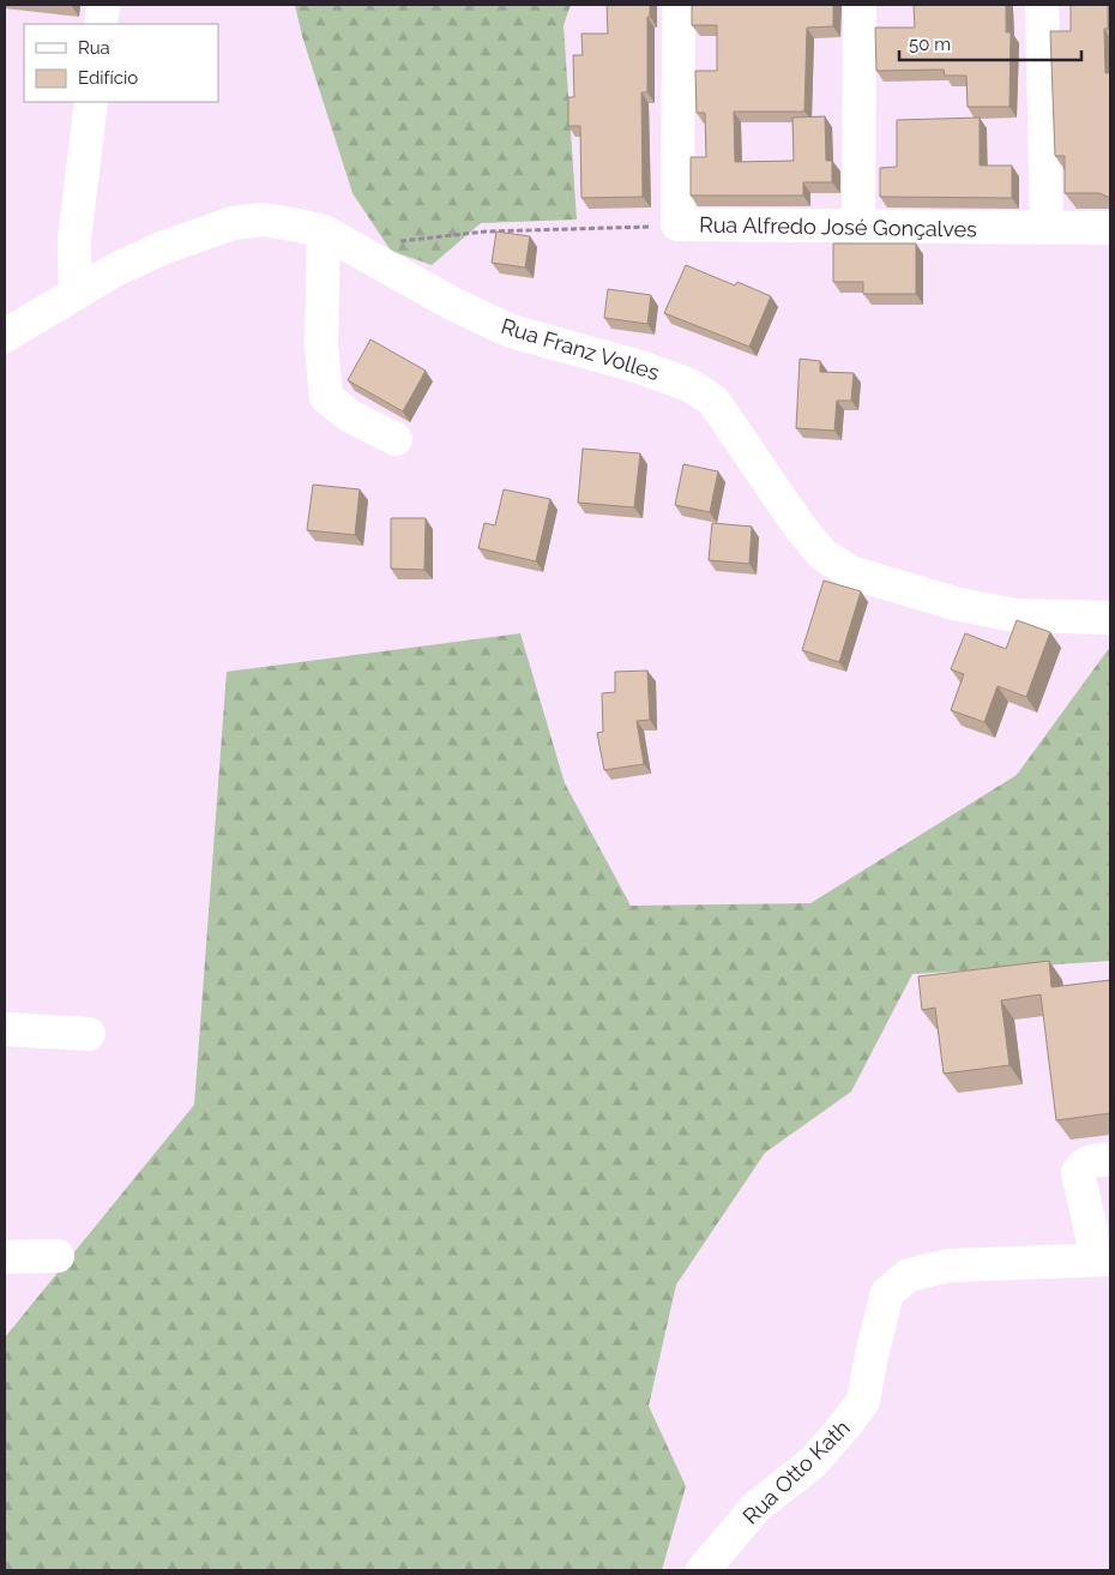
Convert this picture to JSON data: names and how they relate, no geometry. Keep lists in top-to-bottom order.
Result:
{
  "streets": {
    "street": ["Rua Alfredo José Gonçalves", "Rua Franz Volles", "Rua Otto Kath"]
  },
  "legend": ["Rua", "Edifício"],
  "scale_bar": "50 m"
}
